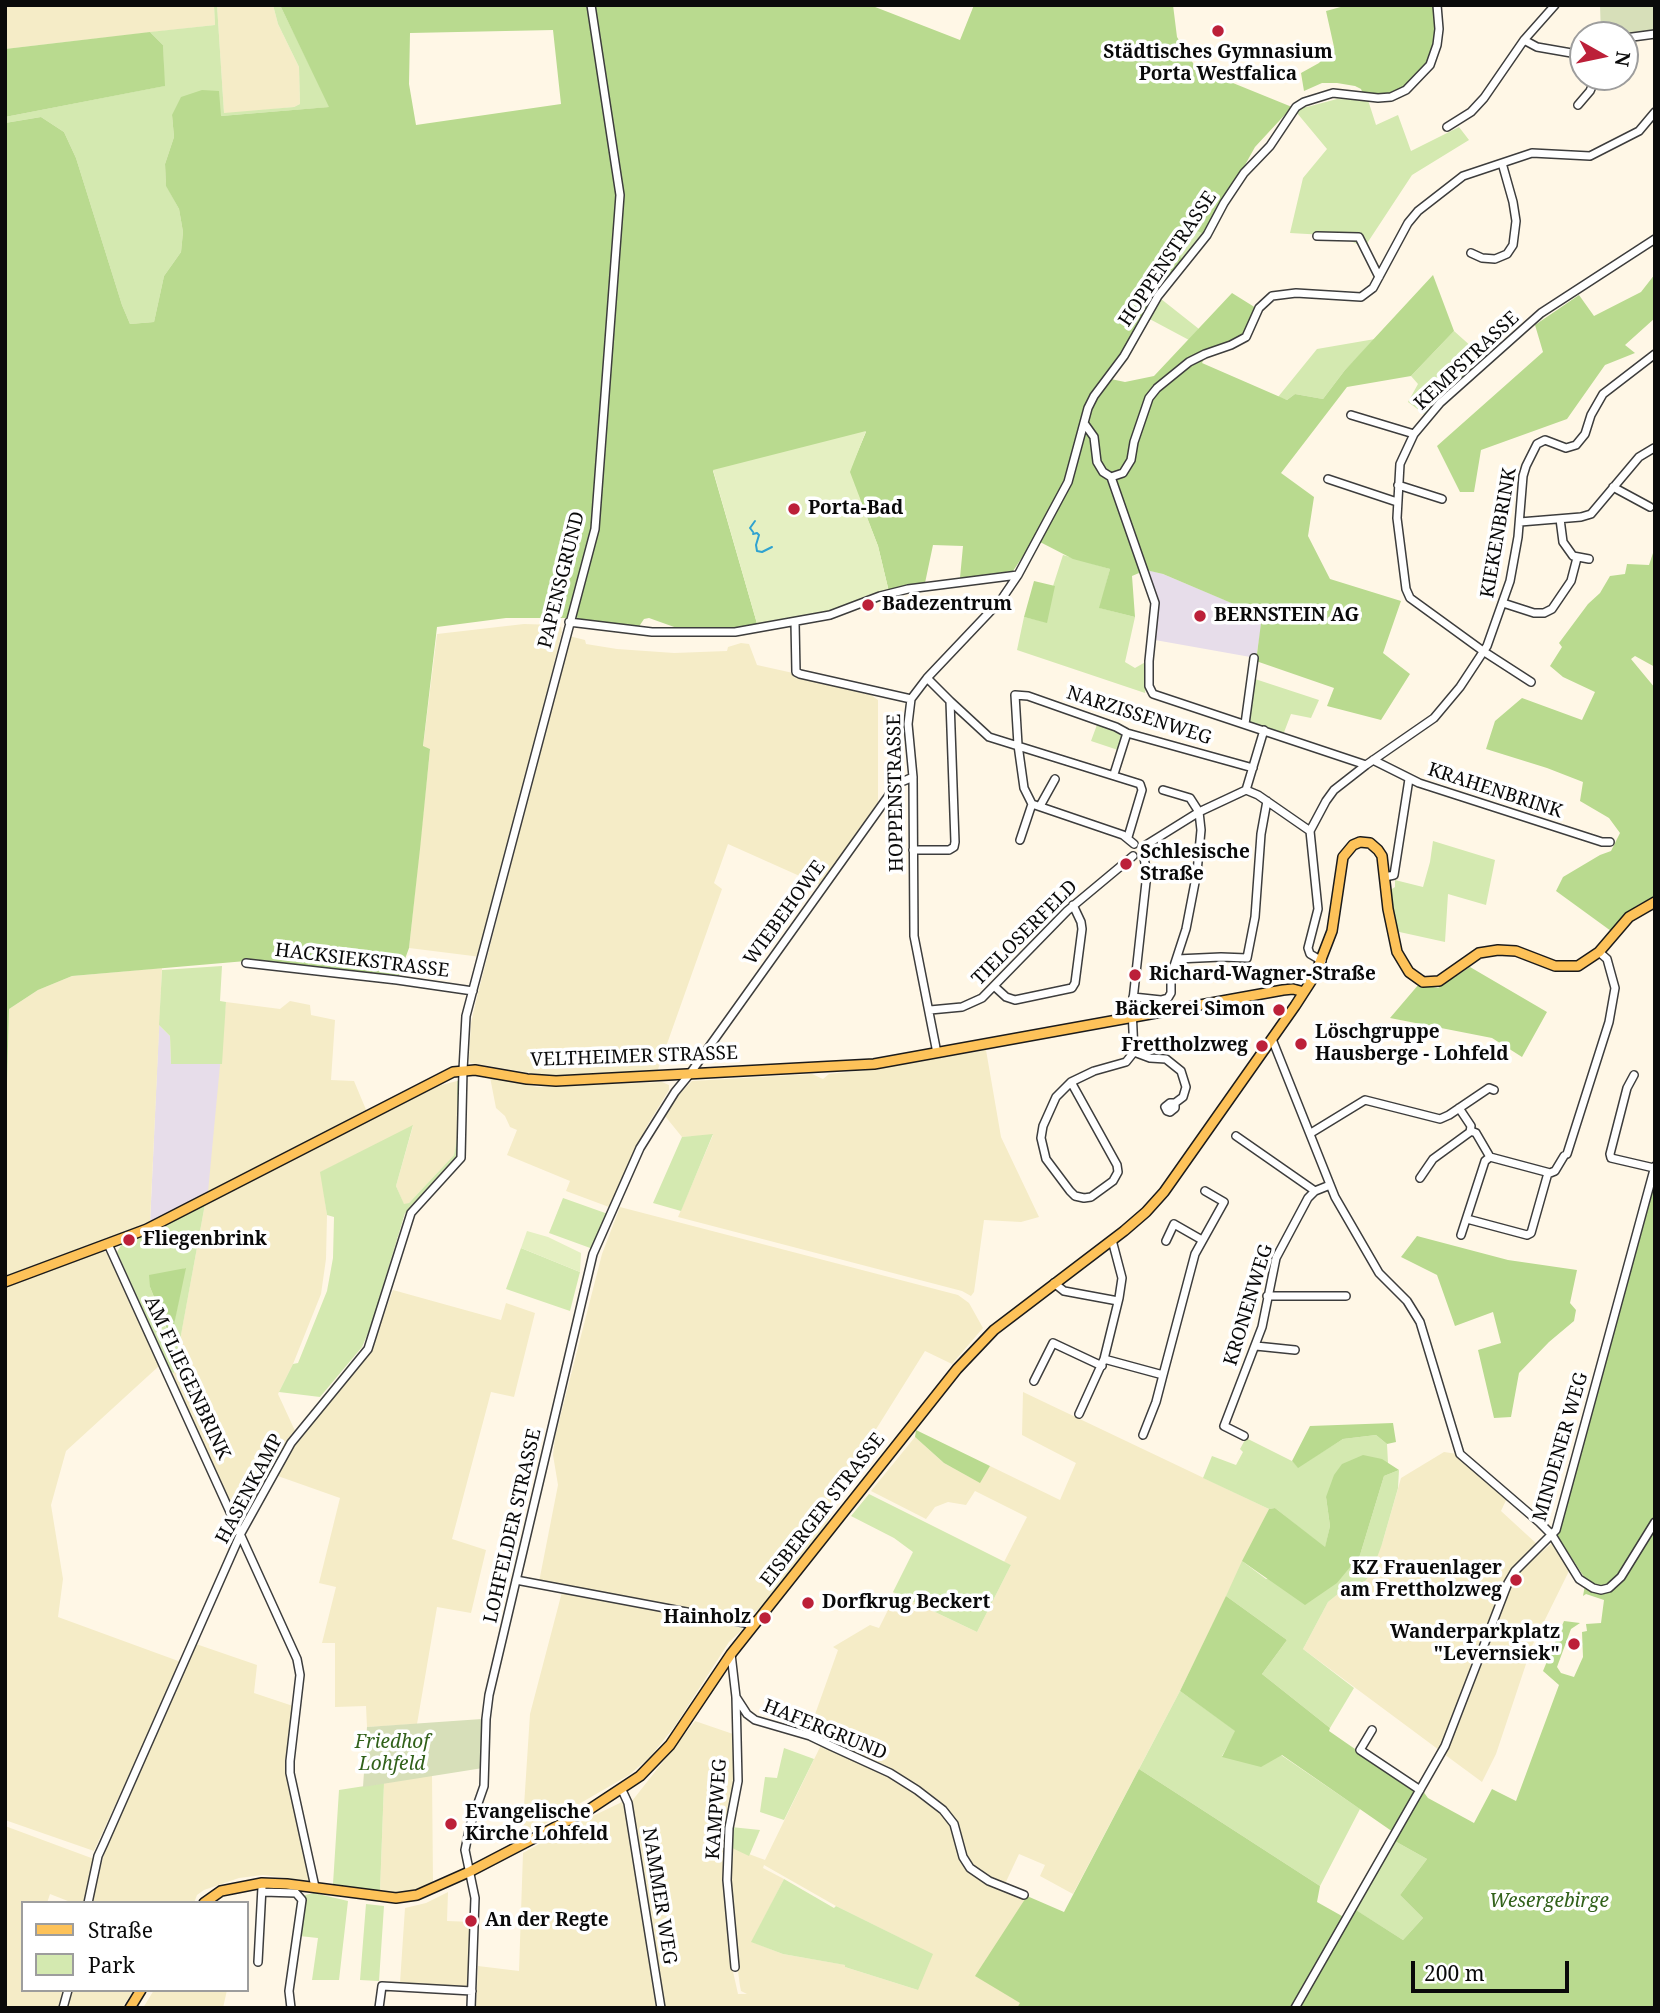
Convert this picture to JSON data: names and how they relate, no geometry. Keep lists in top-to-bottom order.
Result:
{
  "streets": {
    "main road": ["VELTHEIMER STRASSE", "EISBERGER STRASSE"],
    "street": [
      "HOPPENSTRASSE",
      "KEMPSTRASSE",
      "KIEKENBRINK",
      "PAPENSGRUND",
      "NARZISSENWEG",
      "KRAHENBRINK",
      "WIEBEHOWE",
      "TIELOSERFELD",
      "HACKSIEKSTRASSE",
      "KRONENWEG",
      "AM FLIEGENBRINK",
      "MINDENER WEG",
      "HASENKAMP",
      "LOHFELDER STRASSE",
      "HAFERGRUND",
      "KAMPWEG",
      "NAMMER WEG"
    ]
  },
  "crossings": [
    ["HOPPENSTRASSE", "WIEBEHOWE"],
    ["HOPPENSTRASSE", "TIELOSERFELD"],
    ["HOPPENSTRASSE", "VELTHEIMER STRASSE"],
    ["KEMPSTRASSE", "KIEKENBRINK"],
    ["KIEKENBRINK", "KRAHENBRINK"],
    ["PAPENSGRUND", "HACKSIEKSTRASSE"],
    ["PAPENSGRUND", "VELTHEIMER STRASSE"],
    ["PAPENSGRUND", "HASENKAMP"],
    ["WIEBEHOWE", "VELTHEIMER STRASSE"],
    ["WIEBEHOWE", "LOHFELDER STRASSE"],
    ["VELTHEIMER STRASSE", "AM FLIEGENBRINK"],
    ["VELTHEIMER STRASSE", "HASENKAMP"],
    ["VELTHEIMER STRASSE", "EISBERGER STRASSE"],
    ["VELTHEIMER STRASSE", "LOHFELDER STRASSE"],
    ["AM FLIEGENBRINK", "HASENKAMP"],
    ["AM FLIEGENBRINK", "EISBERGER STRASSE"],
    ["EISBERGER STRASSE", "LOHFELDER STRASSE"],
    ["EISBERGER STRASSE", "KAMPWEG"],
    ["EISBERGER STRASSE", "NAMMER WEG"],
    ["HAFERGRUND", "KAMPWEG"]
  ],
  "parks": ["Friedhof Lohfeld", "Wesergebirge"],
  "places": [
    "Städtisches Gymnasium Porta Westfalica",
    "Porta-Bad",
    "Badezentrum",
    "BERNSTEIN AG",
    "Schlesische Straße",
    "Richard-Wagner-Straße",
    "Bäckerei Simon",
    "Löschgruppe Hausberge - Lohfeld",
    "Frettholzweg",
    "Fliegenbrink",
    "KZ Frauenlager am Frettholzweg",
    "Dorfkrug Beckert",
    "Hainholz",
    "Wanderparkplatz \"Levernsiek\"",
    "Evangelische Kirche Lohfeld",
    "An der Regte"
  ],
  "legend": ["Straße", "Park"],
  "scale_bar": "200 m",
  "north": "right"
}
